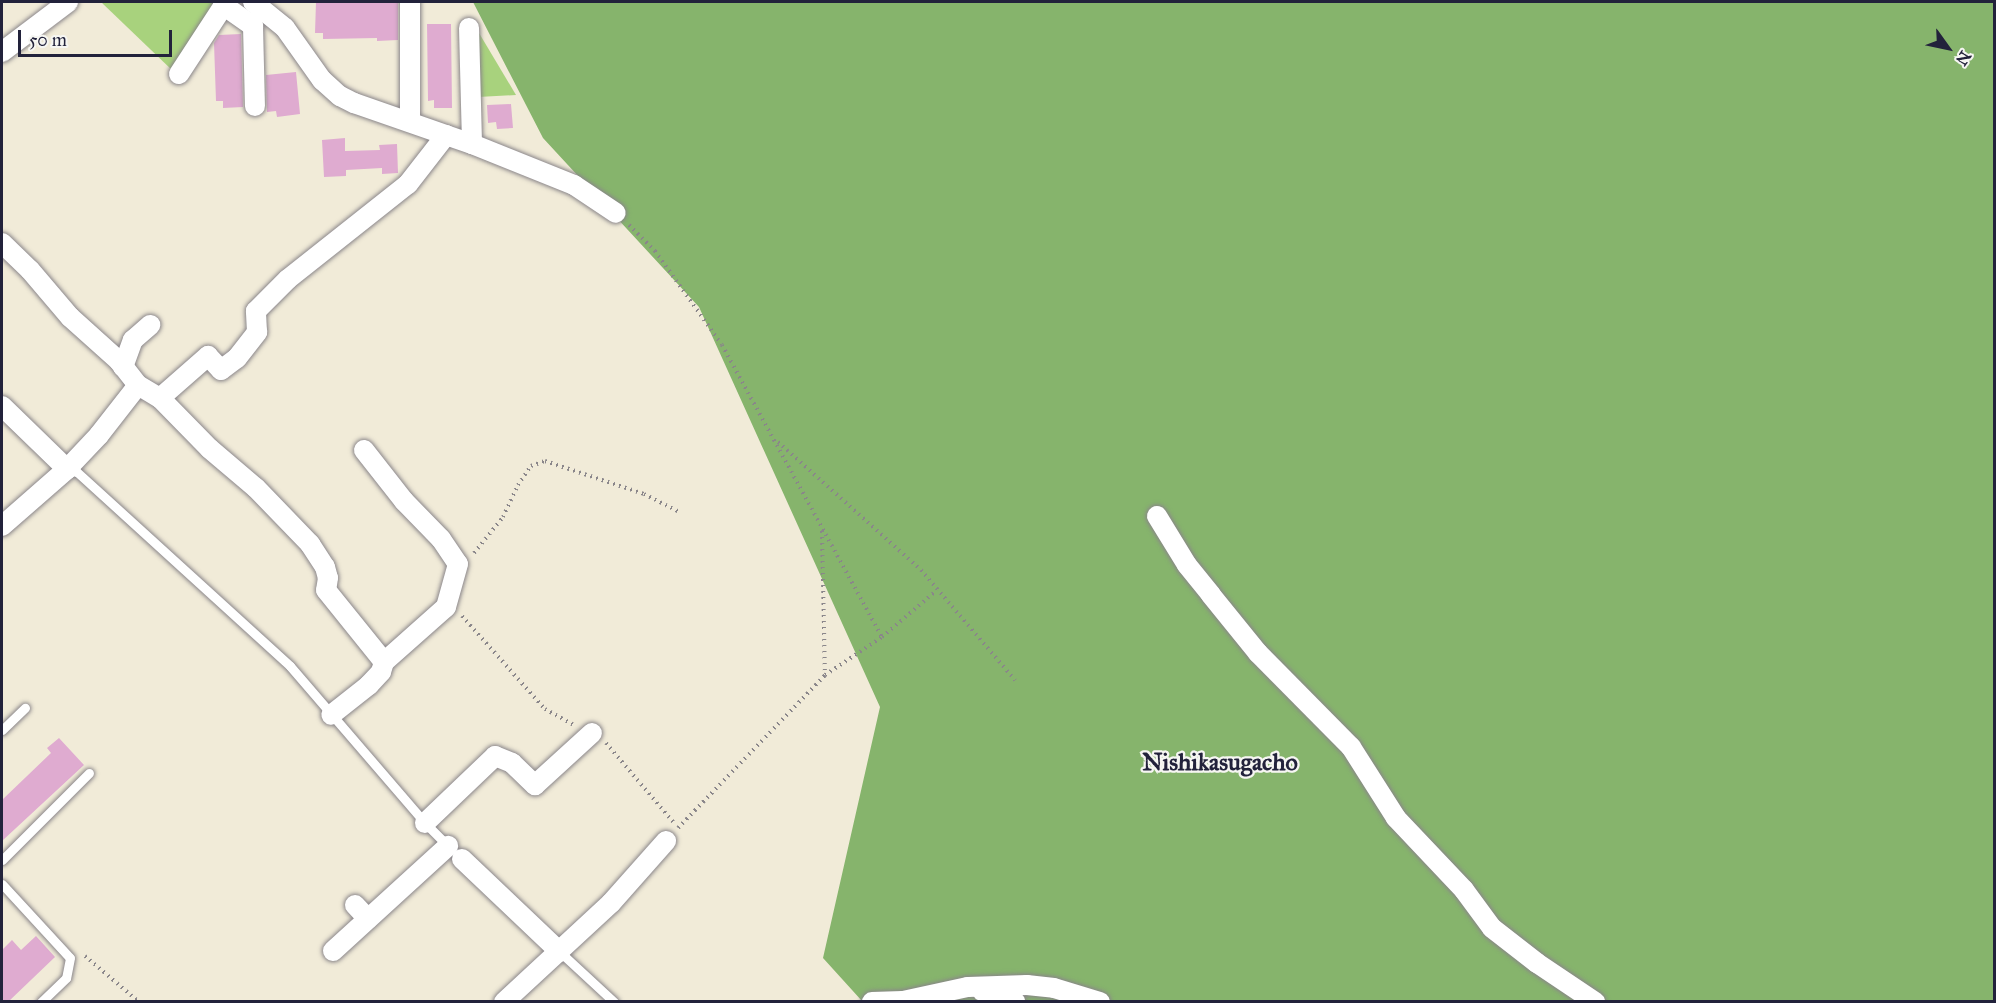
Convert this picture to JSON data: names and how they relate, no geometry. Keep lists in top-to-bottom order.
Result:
{
  "districts": ["Nishikasugacho"],
  "scale_bar": "50 m",
  "north": "bottom right"
}
